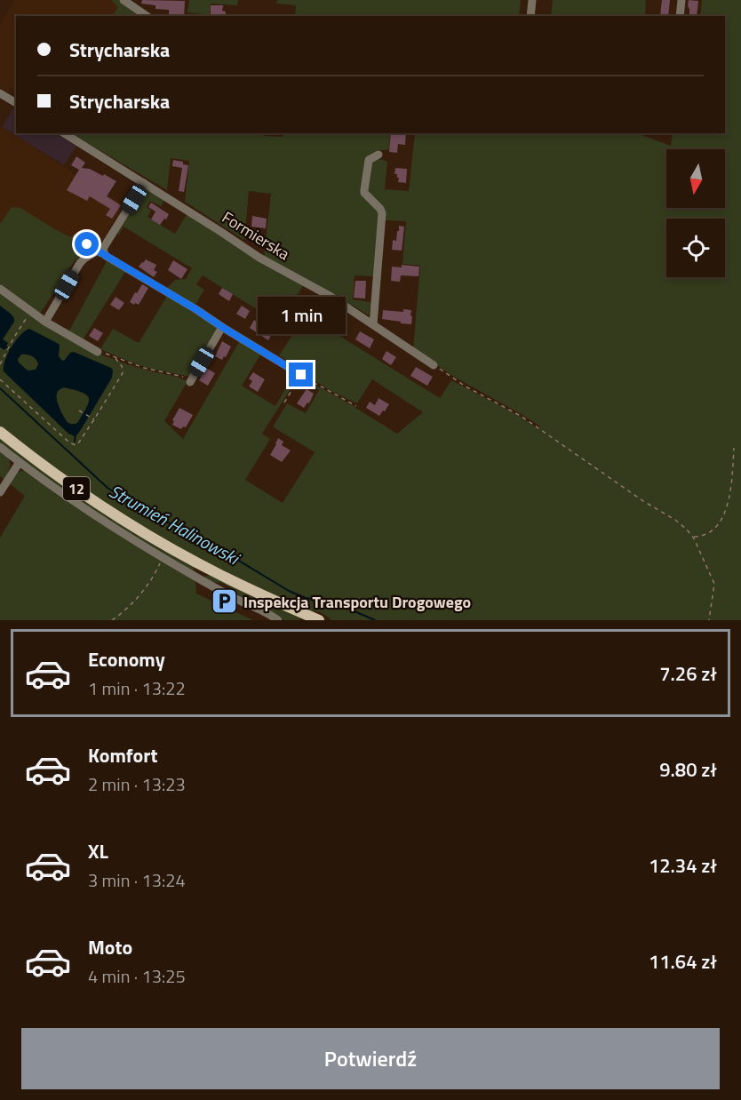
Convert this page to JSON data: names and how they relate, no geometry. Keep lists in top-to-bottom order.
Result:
{
  "streets": {
    "main road": ["12"],
    "street": ["Formierska"]
  },
  "water": ["Strumień Halinowski"],
  "places": {
    "parking": ["Inspekcja Transportu Drogowego"]
  },
  "north": "bottom",
  "page": {
    "banner": ["Strycharska", "Strycharska"],
    "bubble": "1 min",
    "list": [
      {
        "name": "Economy",
        "note": "1 min · 13:22",
        "value": "7.26 zł"
      },
      {
        "name": "Komfort",
        "note": "2 min · 13:23",
        "value": "9.80 zł"
      },
      {
        "name": "XL",
        "note": "3 min · 13:24",
        "value": "12.34 zł"
      },
      {
        "name": "Moto",
        "note": "4 min · 13:25",
        "value": "11.64 zł"
      }
    ],
    "buttons": "Potwierdź"
  }
}
